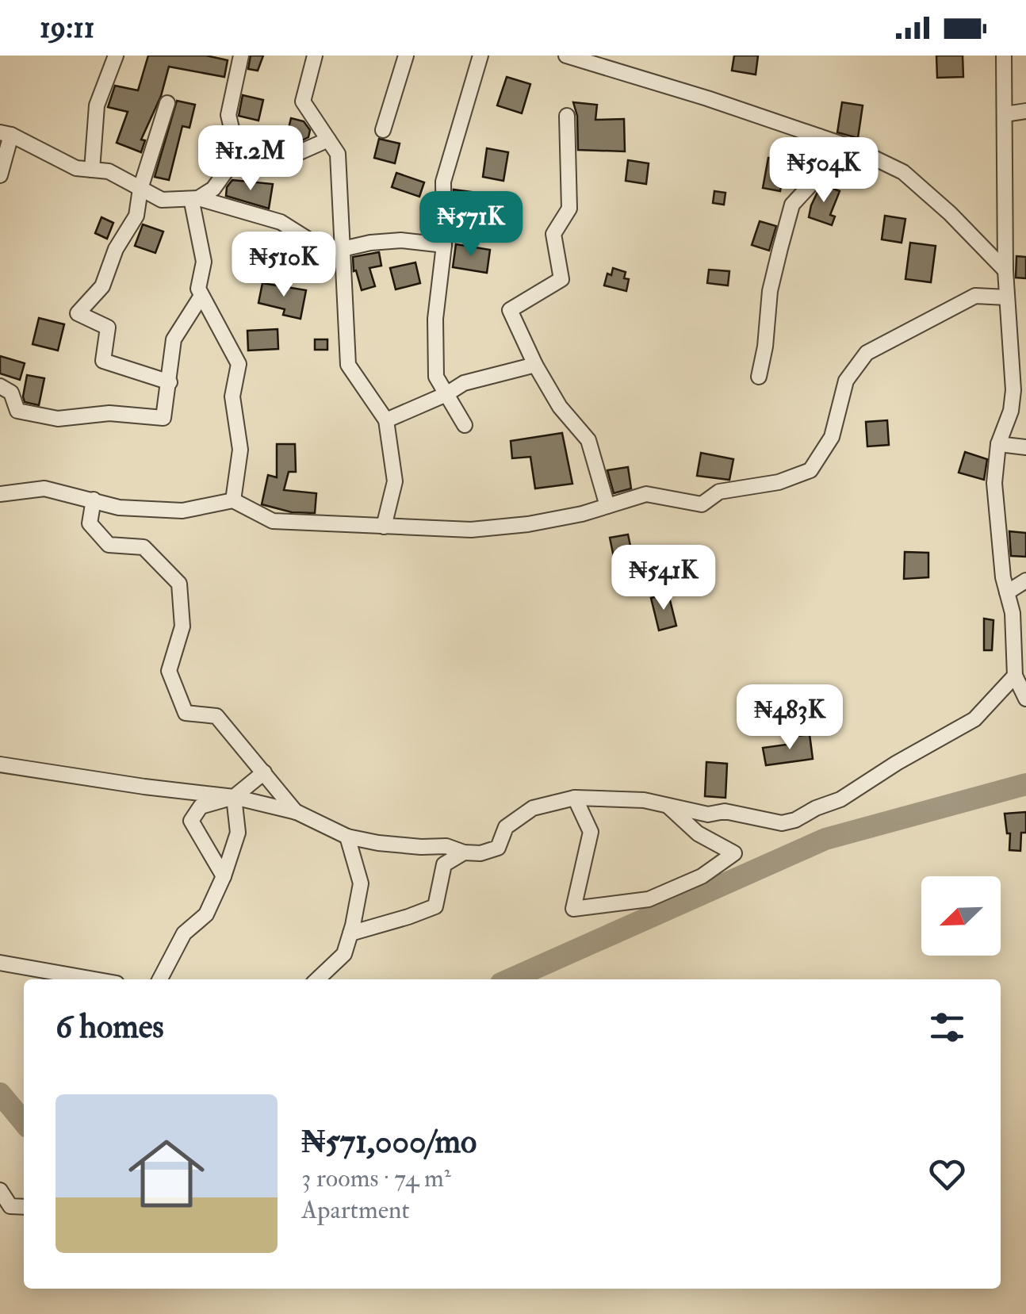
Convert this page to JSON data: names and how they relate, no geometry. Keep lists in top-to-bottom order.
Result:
{
  "north": "bottom left",
  "page": {
    "status": "19:11",
    "price": [
      "₦1.2M",
      "₦504K",
      "₦571K",
      "₦510K",
      "₦541K",
      "₦483K"
    ],
    "heading": "6 homes",
    "list": [
      {
        "name": "₦571,000/mo",
        "note": "3 rooms · 74 m² · Apartment"
      }
    ]
  }
}
